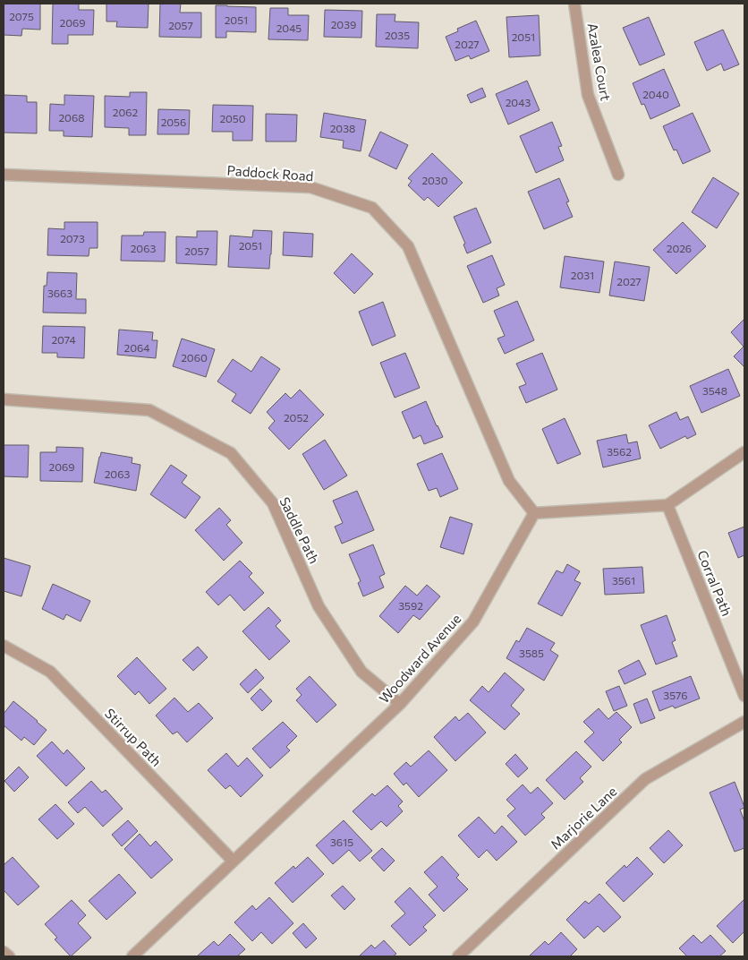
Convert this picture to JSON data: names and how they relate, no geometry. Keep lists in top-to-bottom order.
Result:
{
  "streets": {
    "street": [
      "Azalea Court",
      "Paddock Road",
      "Saddle Path",
      "Corral Path",
      "Woodward Avenue",
      "Stirrup Path",
      "Marjorie Lane"
    ]
  },
  "crossings": [
    ["Paddock Road", "Woodward Avenue"],
    ["Saddle Path", "Woodward Avenue"],
    ["Woodward Avenue", "Stirrup Path"]
  ],
  "house_numbers": [
    "2075",
    "2051",
    "2069",
    "2039",
    "2057",
    "2045",
    "2035",
    "2051",
    "2027",
    "2040",
    "2043",
    "2062",
    "2068",
    "2050",
    "2056",
    "2038",
    "2030",
    "2073",
    "2051",
    "2063",
    "2026",
    "2057",
    "2031",
    "2027",
    "3663",
    "2074",
    "2064",
    "2060",
    "3548",
    "2052",
    "3562",
    "2069",
    "2063",
    "3561",
    "3592",
    "3585",
    "3576",
    "3615"
  ]
}
